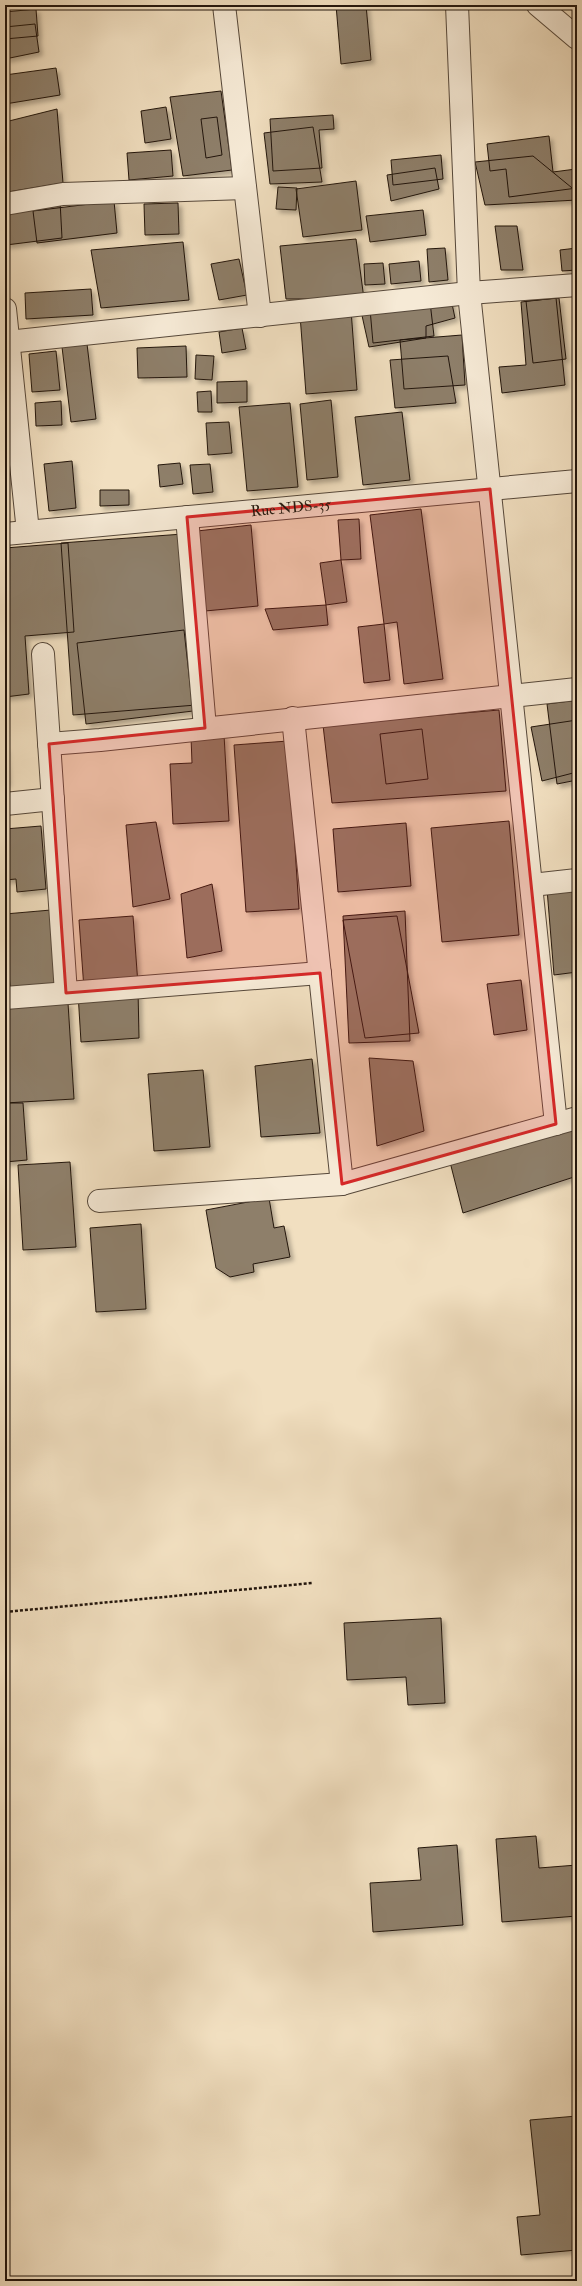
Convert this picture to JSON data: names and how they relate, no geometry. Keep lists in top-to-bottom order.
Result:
{
  "streets": {
    "street": ["Rue NDS-35"]
  }
}
